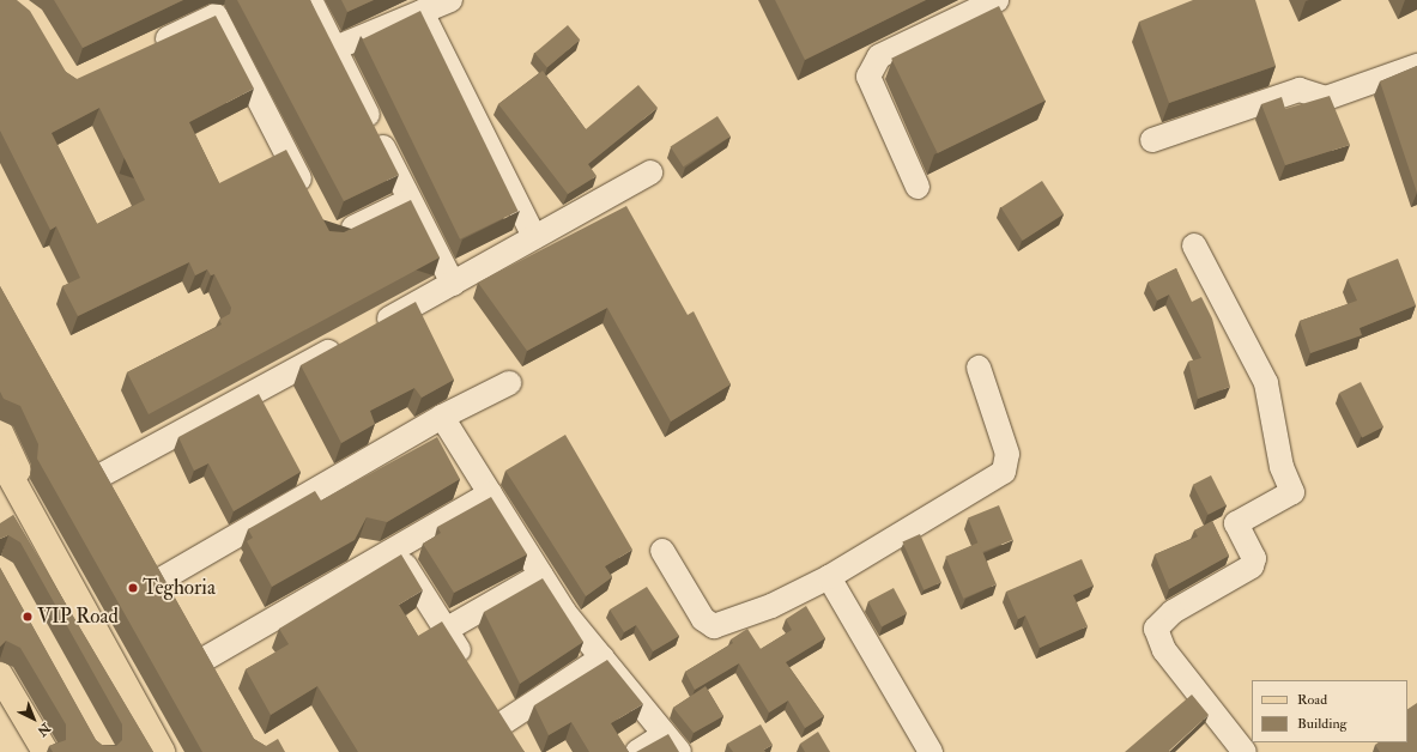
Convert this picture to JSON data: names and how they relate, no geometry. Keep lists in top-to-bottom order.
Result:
{
  "places": ["Teghoria", "VIP Road"],
  "legend": ["Road", "Building"],
  "north": "bottom right"
}
